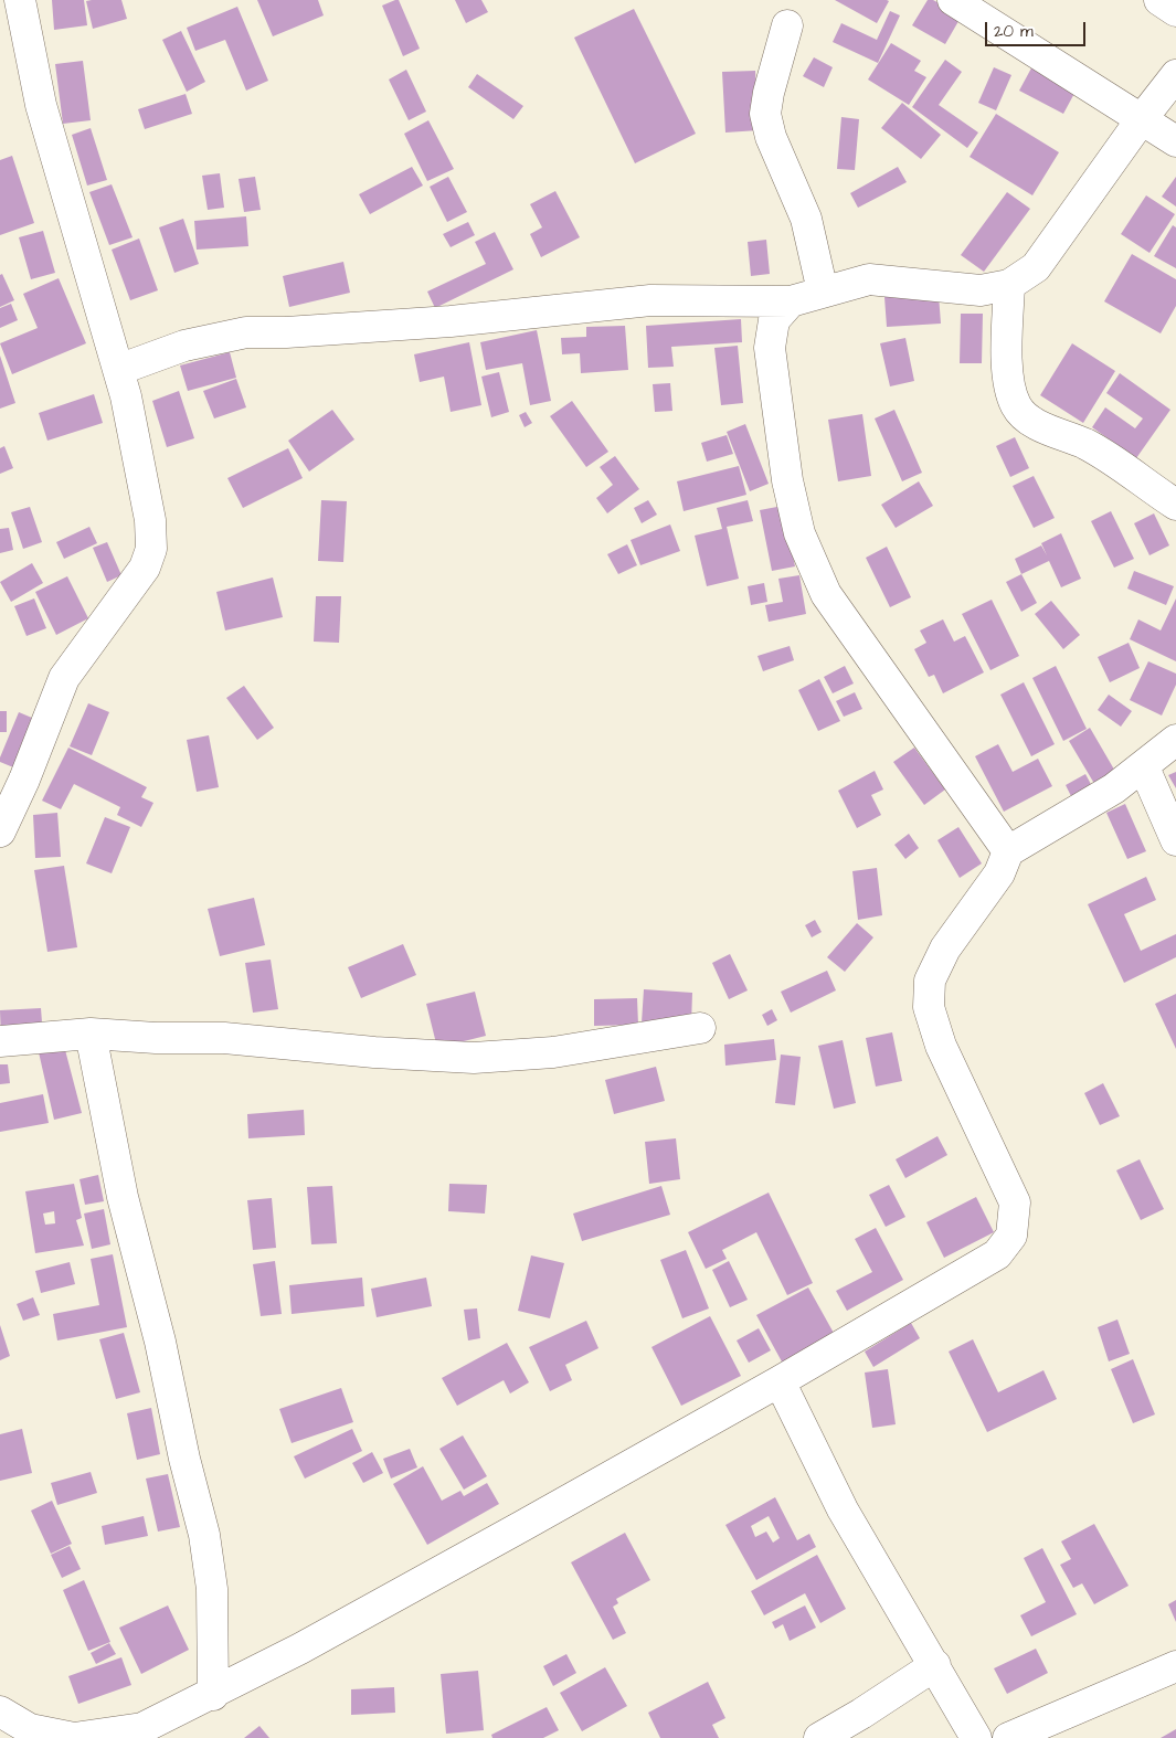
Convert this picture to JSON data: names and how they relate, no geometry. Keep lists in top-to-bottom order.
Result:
{
  "scale_bar": "20 m"
}
